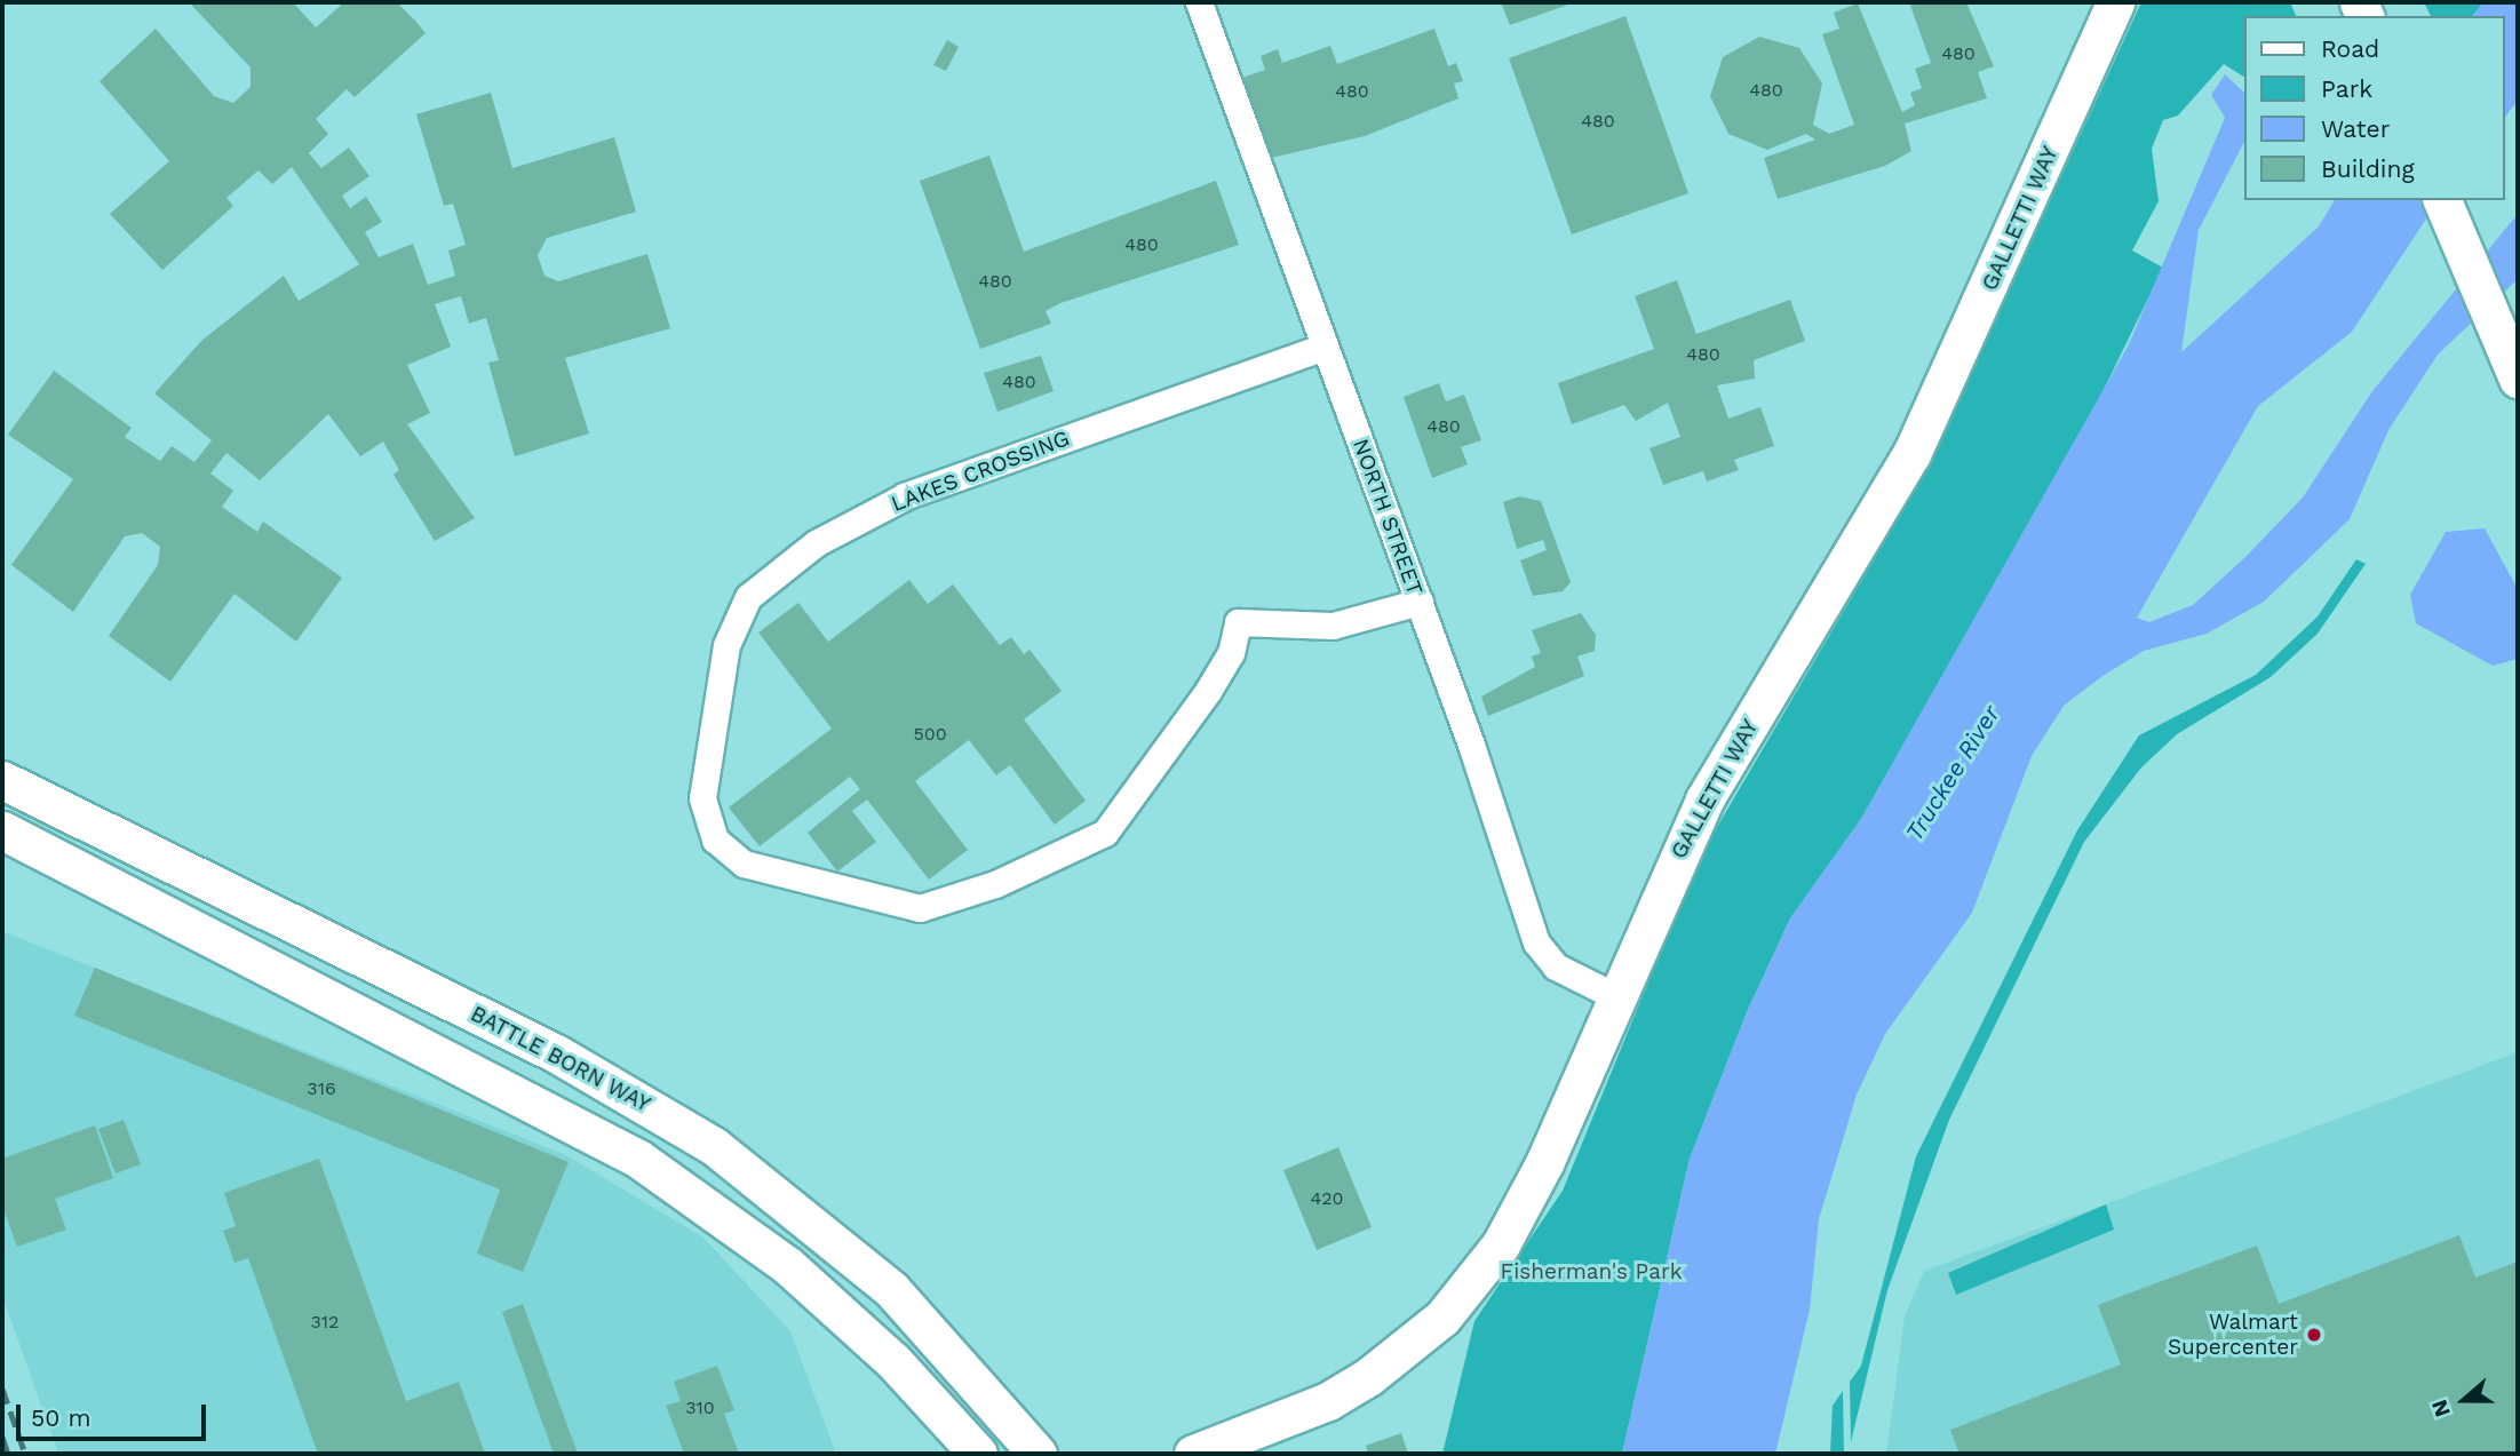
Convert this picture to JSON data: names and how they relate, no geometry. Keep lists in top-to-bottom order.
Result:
{
  "streets": {
    "main road": ["GALLETTI WAY", "BATTLE BORN WAY"],
    "street": ["LAKES CROSSING", "NORTH STREET"]
  },
  "crossings": [
    ["GALLETTI WAY", "NORTH STREET"],
    ["LAKES CROSSING", "NORTH STREET"]
  ],
  "water": ["Truckee River"],
  "parks": ["Fisherman's Park"],
  "places": ["Walmart Supercenter"],
  "house_numbers": [
    "480",
    "480",
    "480",
    "480",
    "480",
    "480",
    "480",
    "480",
    "480",
    "500",
    "316",
    "420",
    "312",
    "310"
  ],
  "legend": [
    "Road",
    "Park",
    "Water",
    "Building"
  ],
  "scale_bar": "50 m",
  "north": "left"
}
